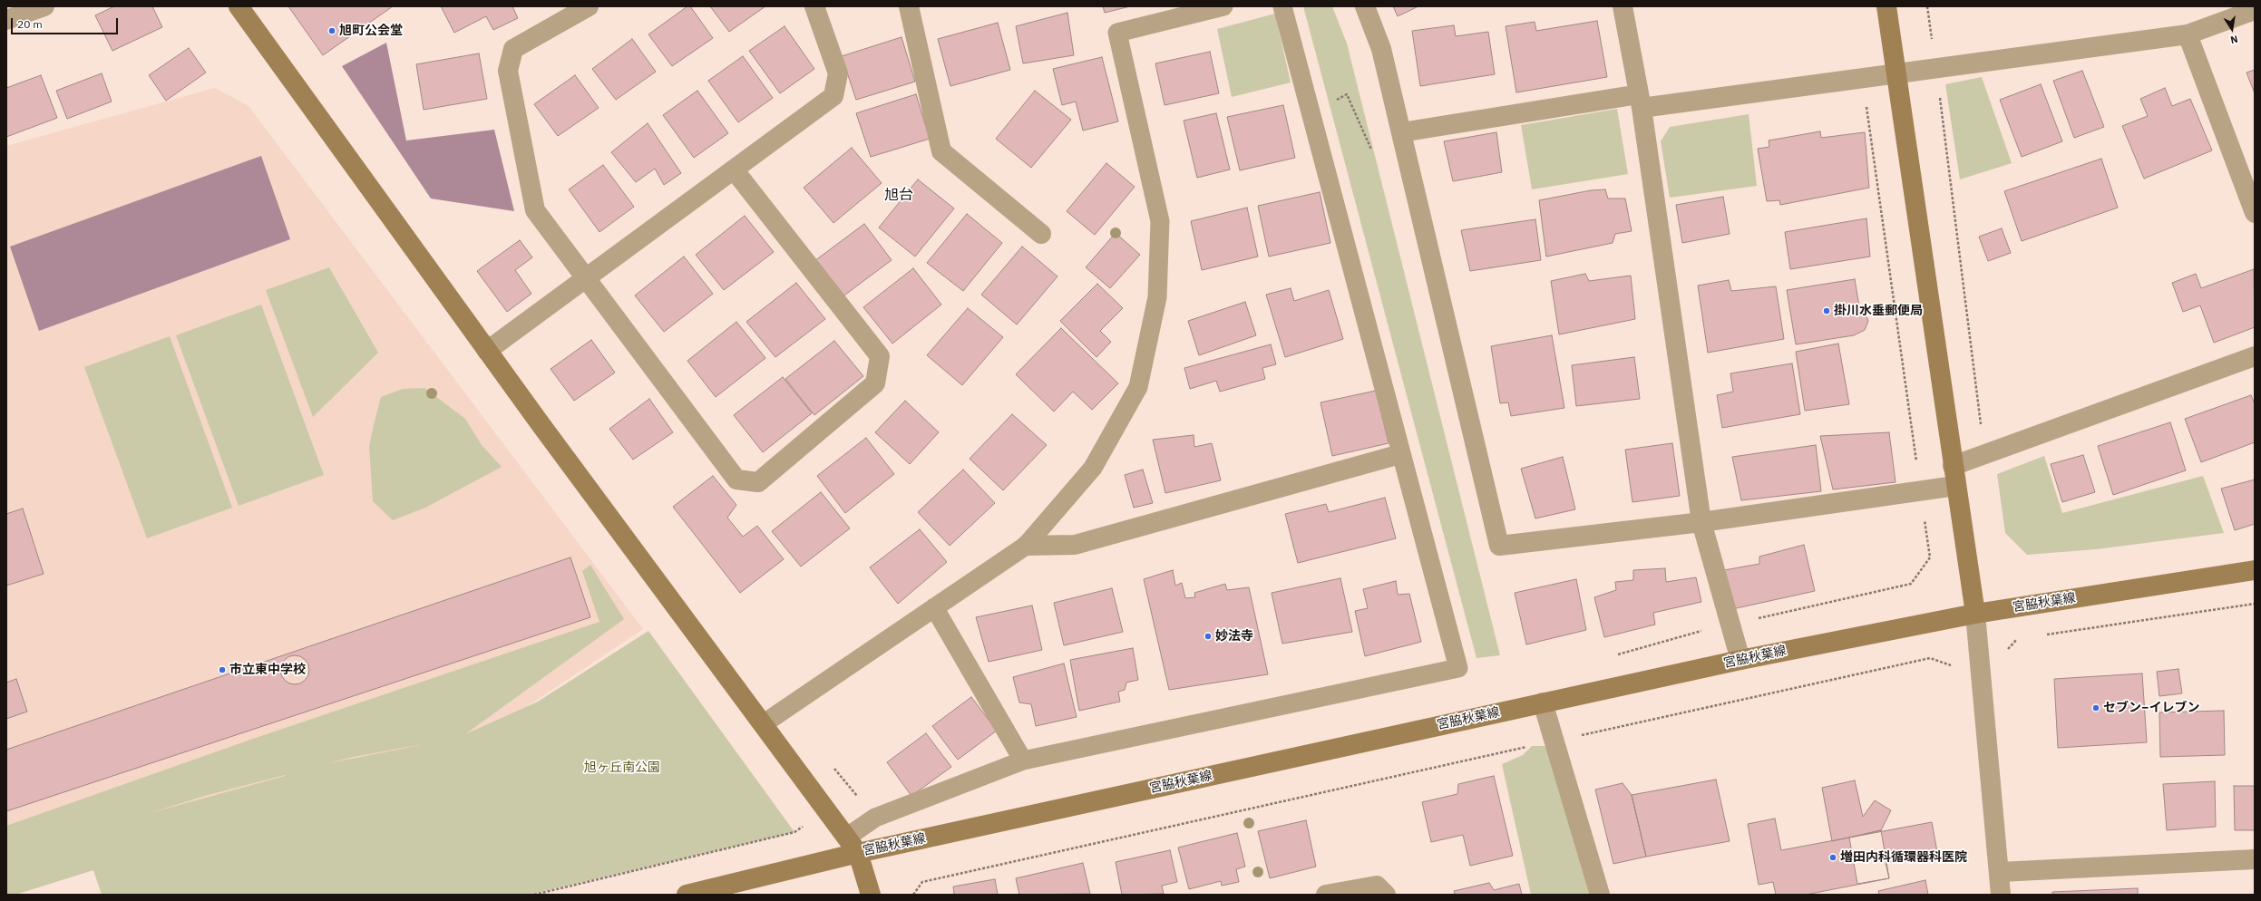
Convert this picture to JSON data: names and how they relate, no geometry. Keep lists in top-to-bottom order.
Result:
{
  "streets": {
    "street": ["宮脇秋葉線"]
  },
  "districts": ["旭台"],
  "parks": ["旭ヶ丘南公園"],
  "places": [
    "旭町公会堂",
    "掛川水垂郵便局",
    "妙法寺",
    "市立東中学校",
    "セブン−イレブン",
    "増田内科循環器科医院"
  ],
  "scale_bar": "20 m",
  "north": "bottom"
}
